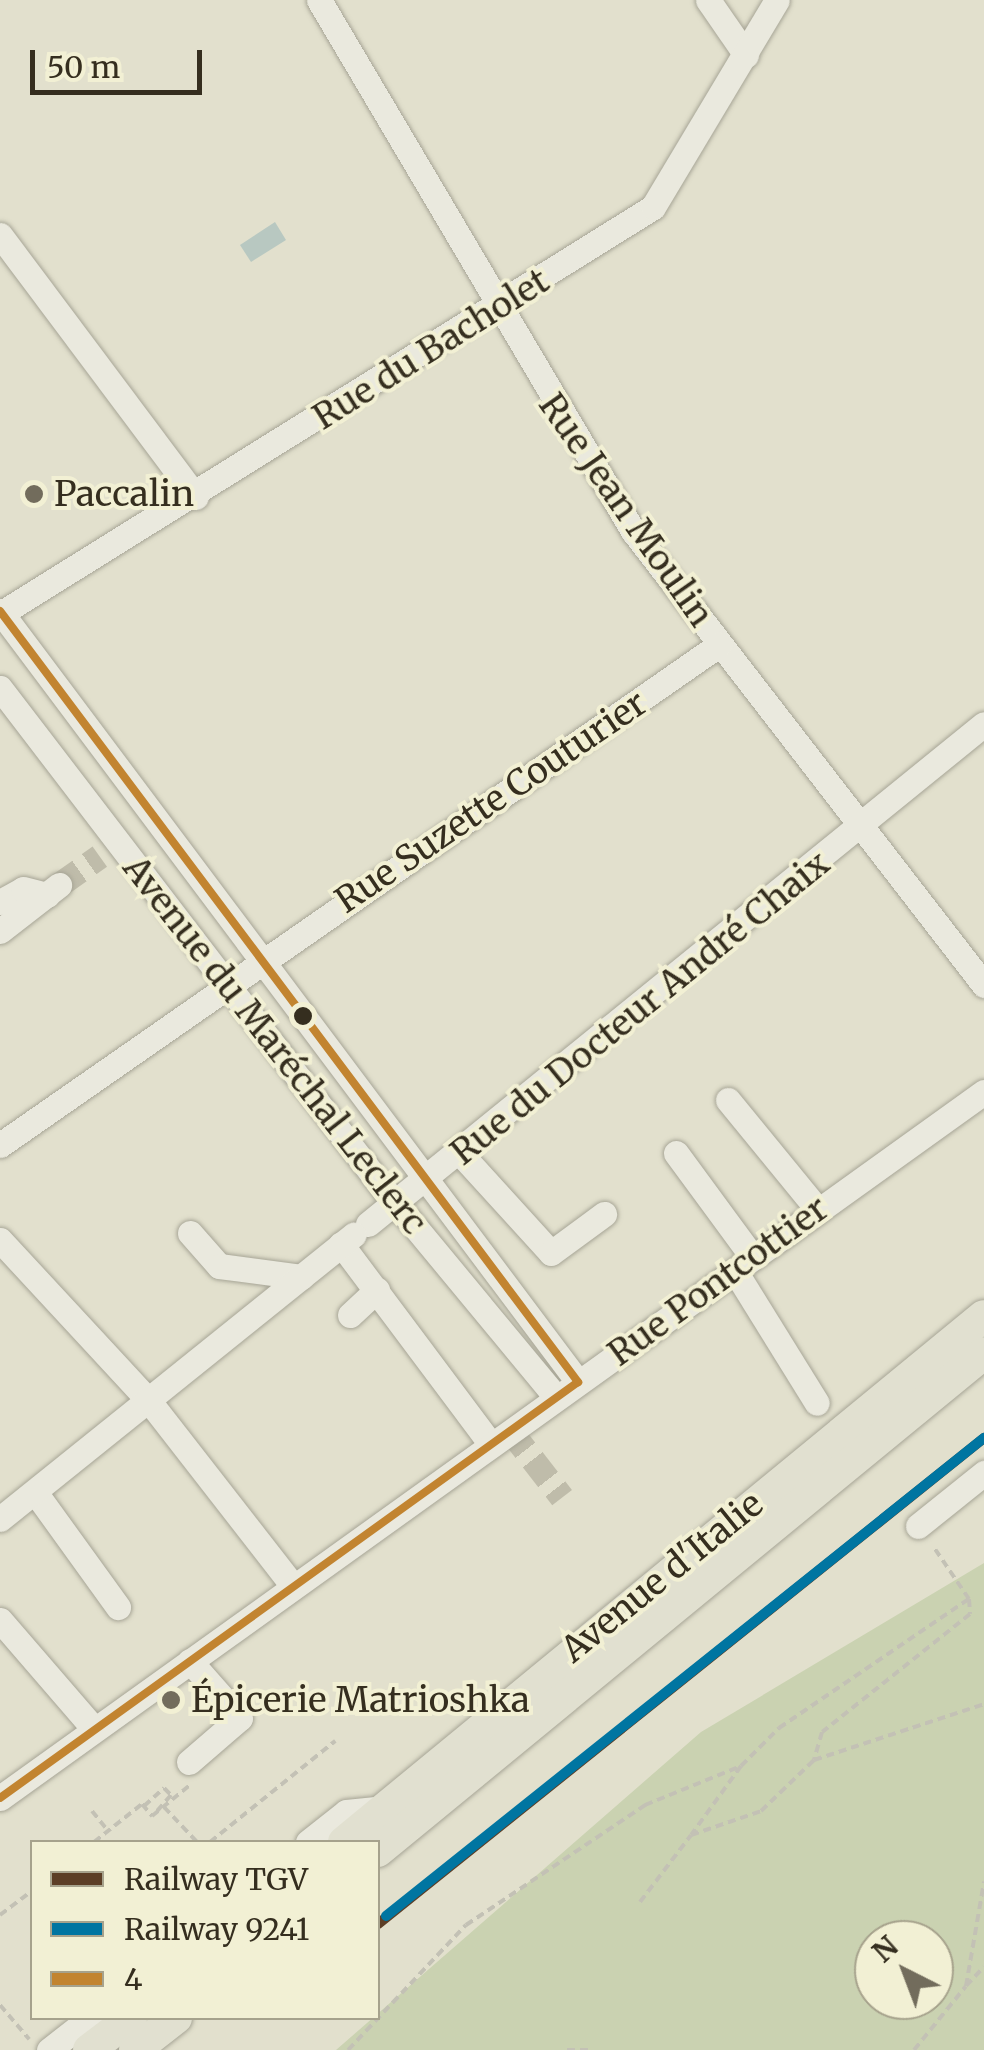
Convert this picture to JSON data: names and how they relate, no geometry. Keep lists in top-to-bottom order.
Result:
{
  "streets": {
    "main road": ["Avenue d'Italie"],
    "street": [
      "Rue du Bacholet",
      "Rue Jean Moulin",
      "Rue Suzette Couturier",
      "Rue du Docteur André Chaix",
      "Avenue du Maréchal Leclerc",
      "Rue Pontcottier"
    ]
  },
  "crossings": [
    ["Rue du Bacholet", "Rue Jean Moulin"],
    ["Rue du Bacholet", "Avenue du Maréchal Leclerc"],
    ["Rue Jean Moulin", "Rue Suzette Couturier"],
    ["Rue Jean Moulin", "Rue du Docteur André Chaix"],
    ["Rue Suzette Couturier", "Avenue du Maréchal Leclerc"],
    ["Rue du Docteur André Chaix", "Avenue du Maréchal Leclerc"],
    ["Avenue du Maréchal Leclerc", "Rue Pontcottier"]
  ],
  "places": ["Paccalin", "Épicerie Matrioshka"],
  "lines": ["transit line 4", "rail line TGV", "rail line 9241"],
  "legend": ["Railway TGV", "Railway 9241", "4"],
  "scale_bar": "50 m",
  "north": "top left"
}
